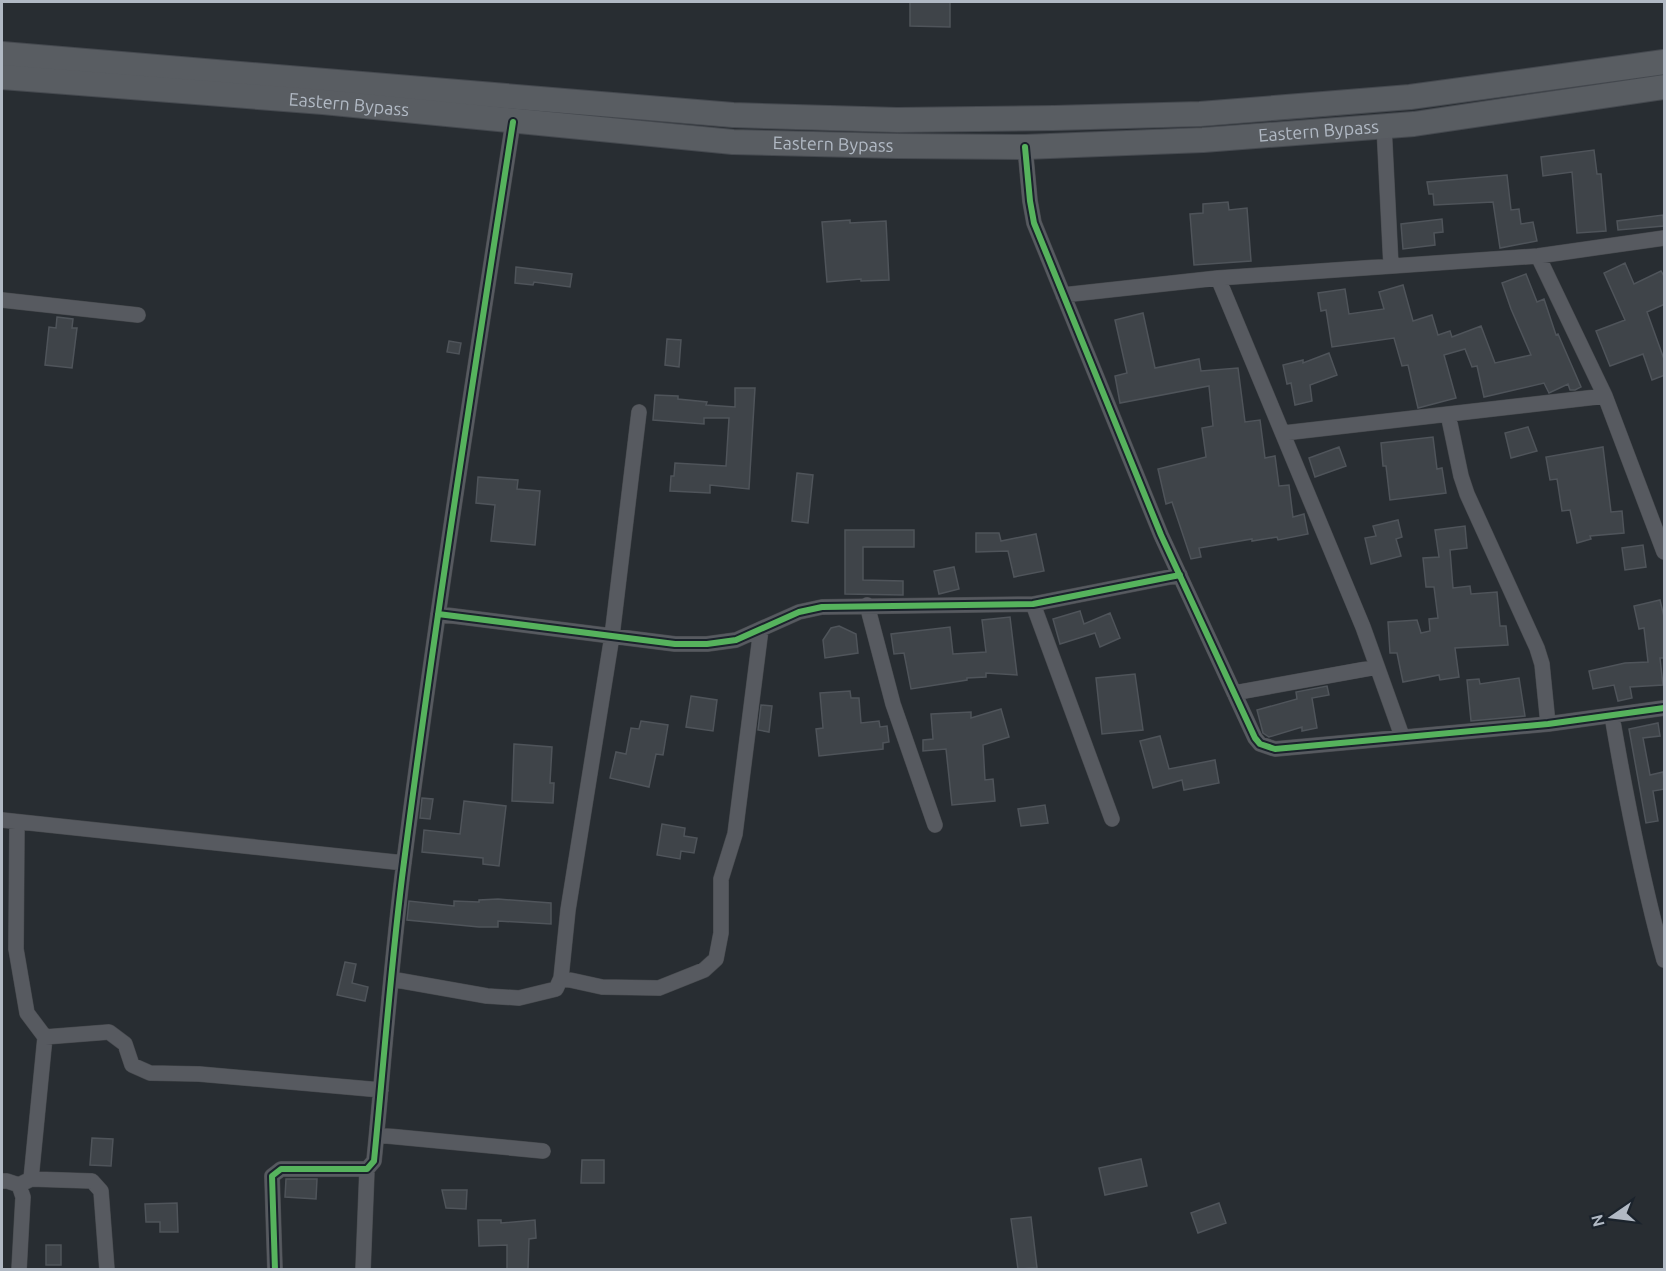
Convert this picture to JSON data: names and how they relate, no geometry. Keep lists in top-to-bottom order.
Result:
{
  "streets": {
    "main road": ["Eastern Bypass"]
  },
  "north": "left"
}
